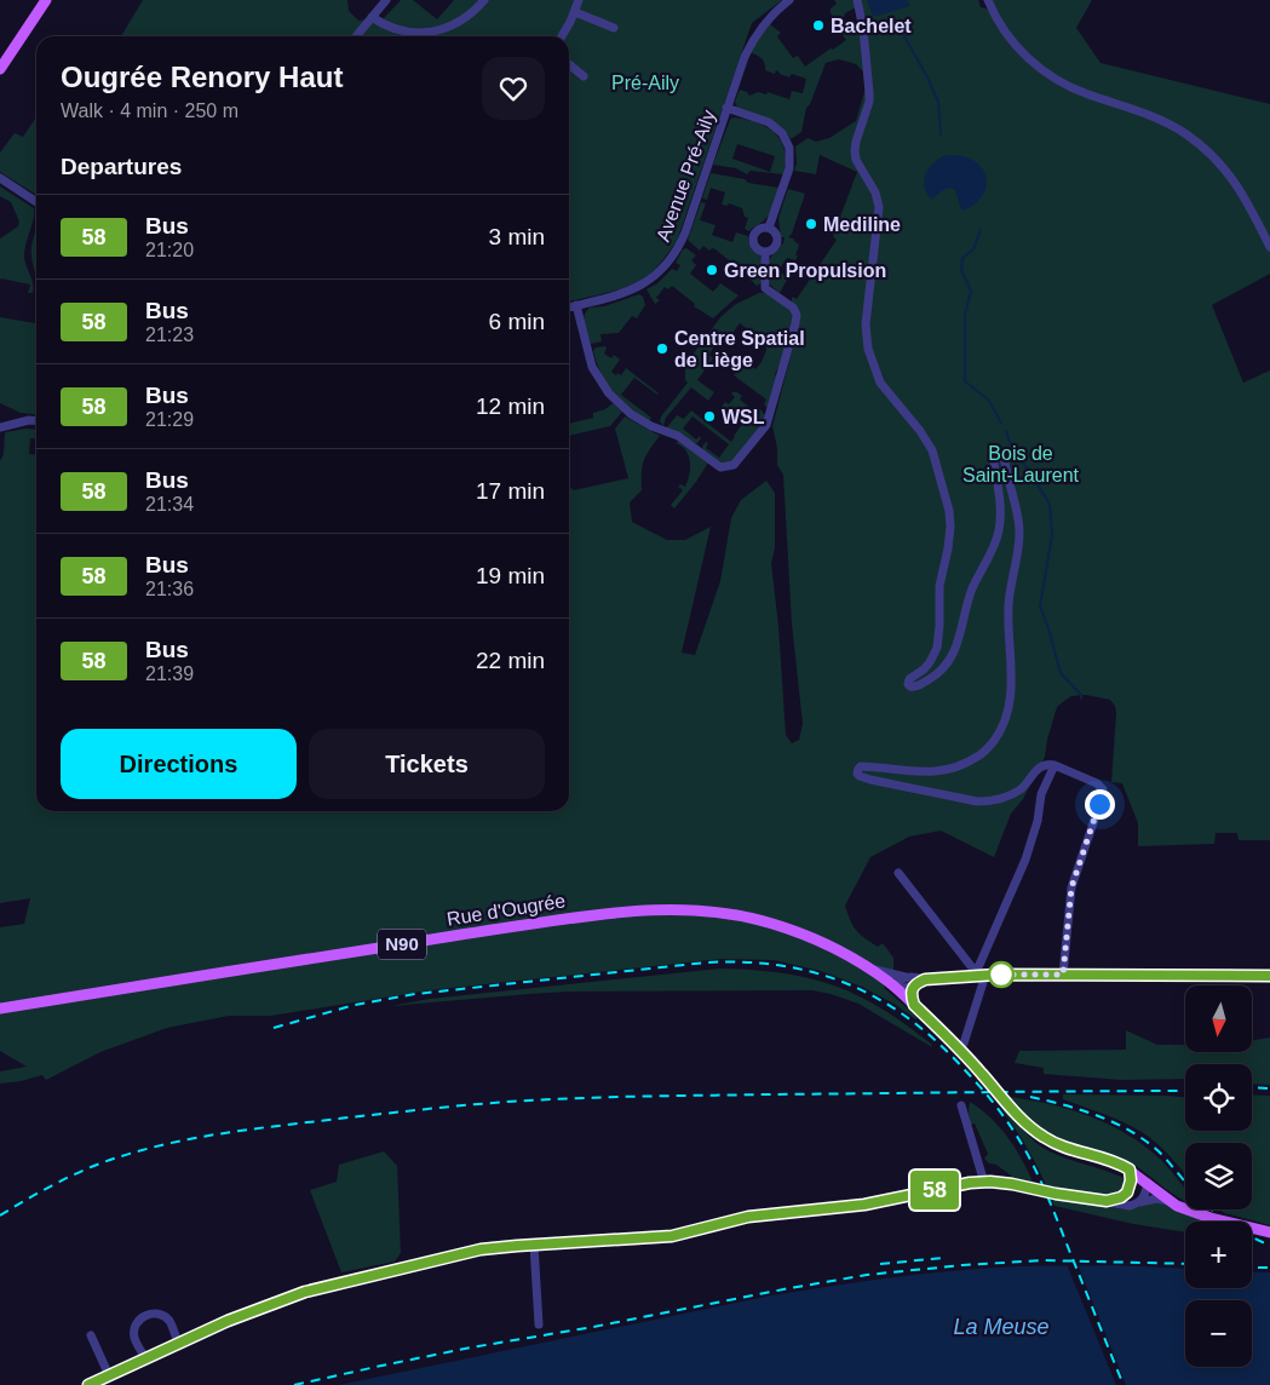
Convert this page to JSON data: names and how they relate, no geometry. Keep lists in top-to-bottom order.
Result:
{
  "streets": {
    "main road": ["Rue d'Ougrée", "N90"],
    "street": ["Avenue Pré-Aily"]
  },
  "crossings": [
    ["Rue d'Ougrée", "N90"]
  ],
  "water": ["La Meuse"],
  "parks": ["Pré-Aily", "Bois de Saint-Laurent"],
  "places": [
    "Bachelet",
    "Mediline",
    "Green Propulsion",
    "Centre Spatial de Liège",
    "WSL"
  ],
  "lines": ["bus line 58"],
  "north": "bottom",
  "page": {
    "on_map": "58",
    "heading": [
      ["Ougrée Renory Haut", "Walk · 4 min · 250 m"],
      "Departures"
    ],
    "list": [
      {
        "mark": "58",
        "name": "Bus",
        "note": "21:20",
        "value": "3 min"
      },
      {
        "mark": "58",
        "name": "Bus",
        "note": "21:23",
        "value": "6 min"
      },
      {
        "mark": "58",
        "name": "Bus",
        "note": "21:29",
        "value": "12 min"
      },
      {
        "mark": "58",
        "name": "Bus",
        "note": "21:34",
        "value": "17 min"
      },
      {
        "mark": "58",
        "name": "Bus",
        "note": "21:36",
        "value": "19 min"
      },
      {
        "mark": "58",
        "name": "Bus",
        "note": "21:39",
        "value": "22 min"
      }
    ],
    "buttons": ["Directions", "Tickets"],
    "map_buttons": ["+", "−"]
  }
}
